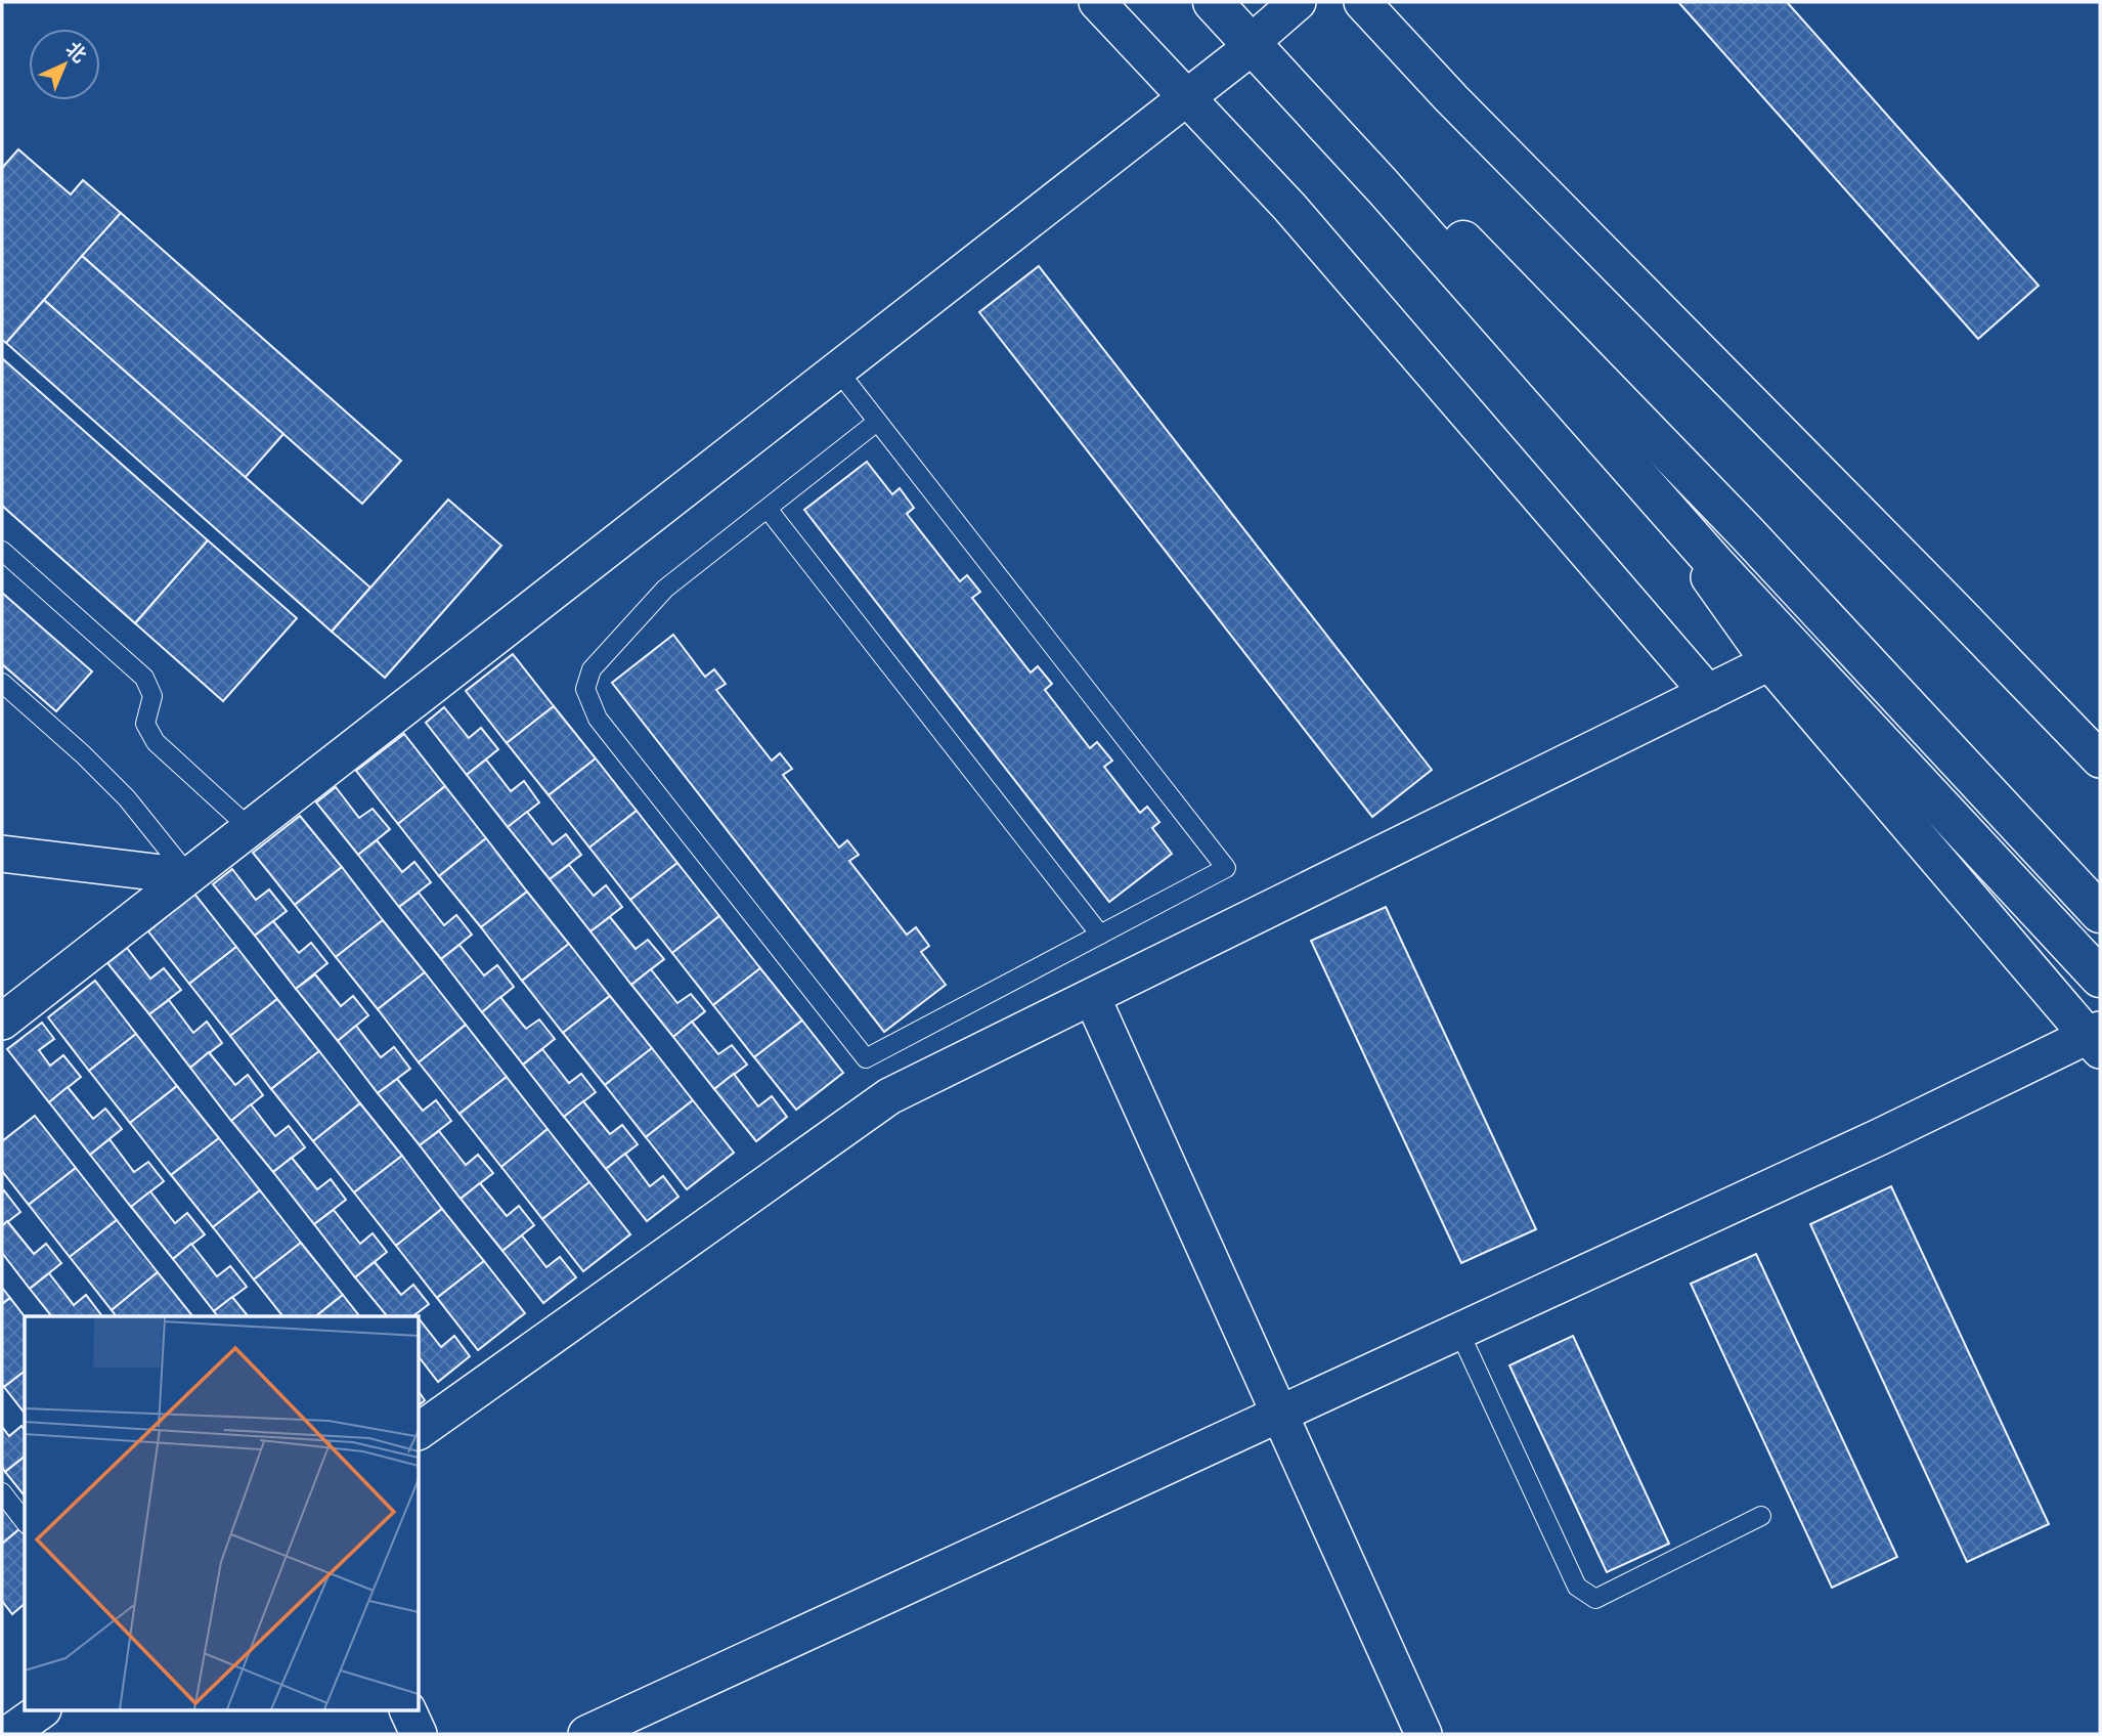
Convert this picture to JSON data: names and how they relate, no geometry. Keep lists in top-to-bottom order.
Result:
{
  "north": "top right"
}
